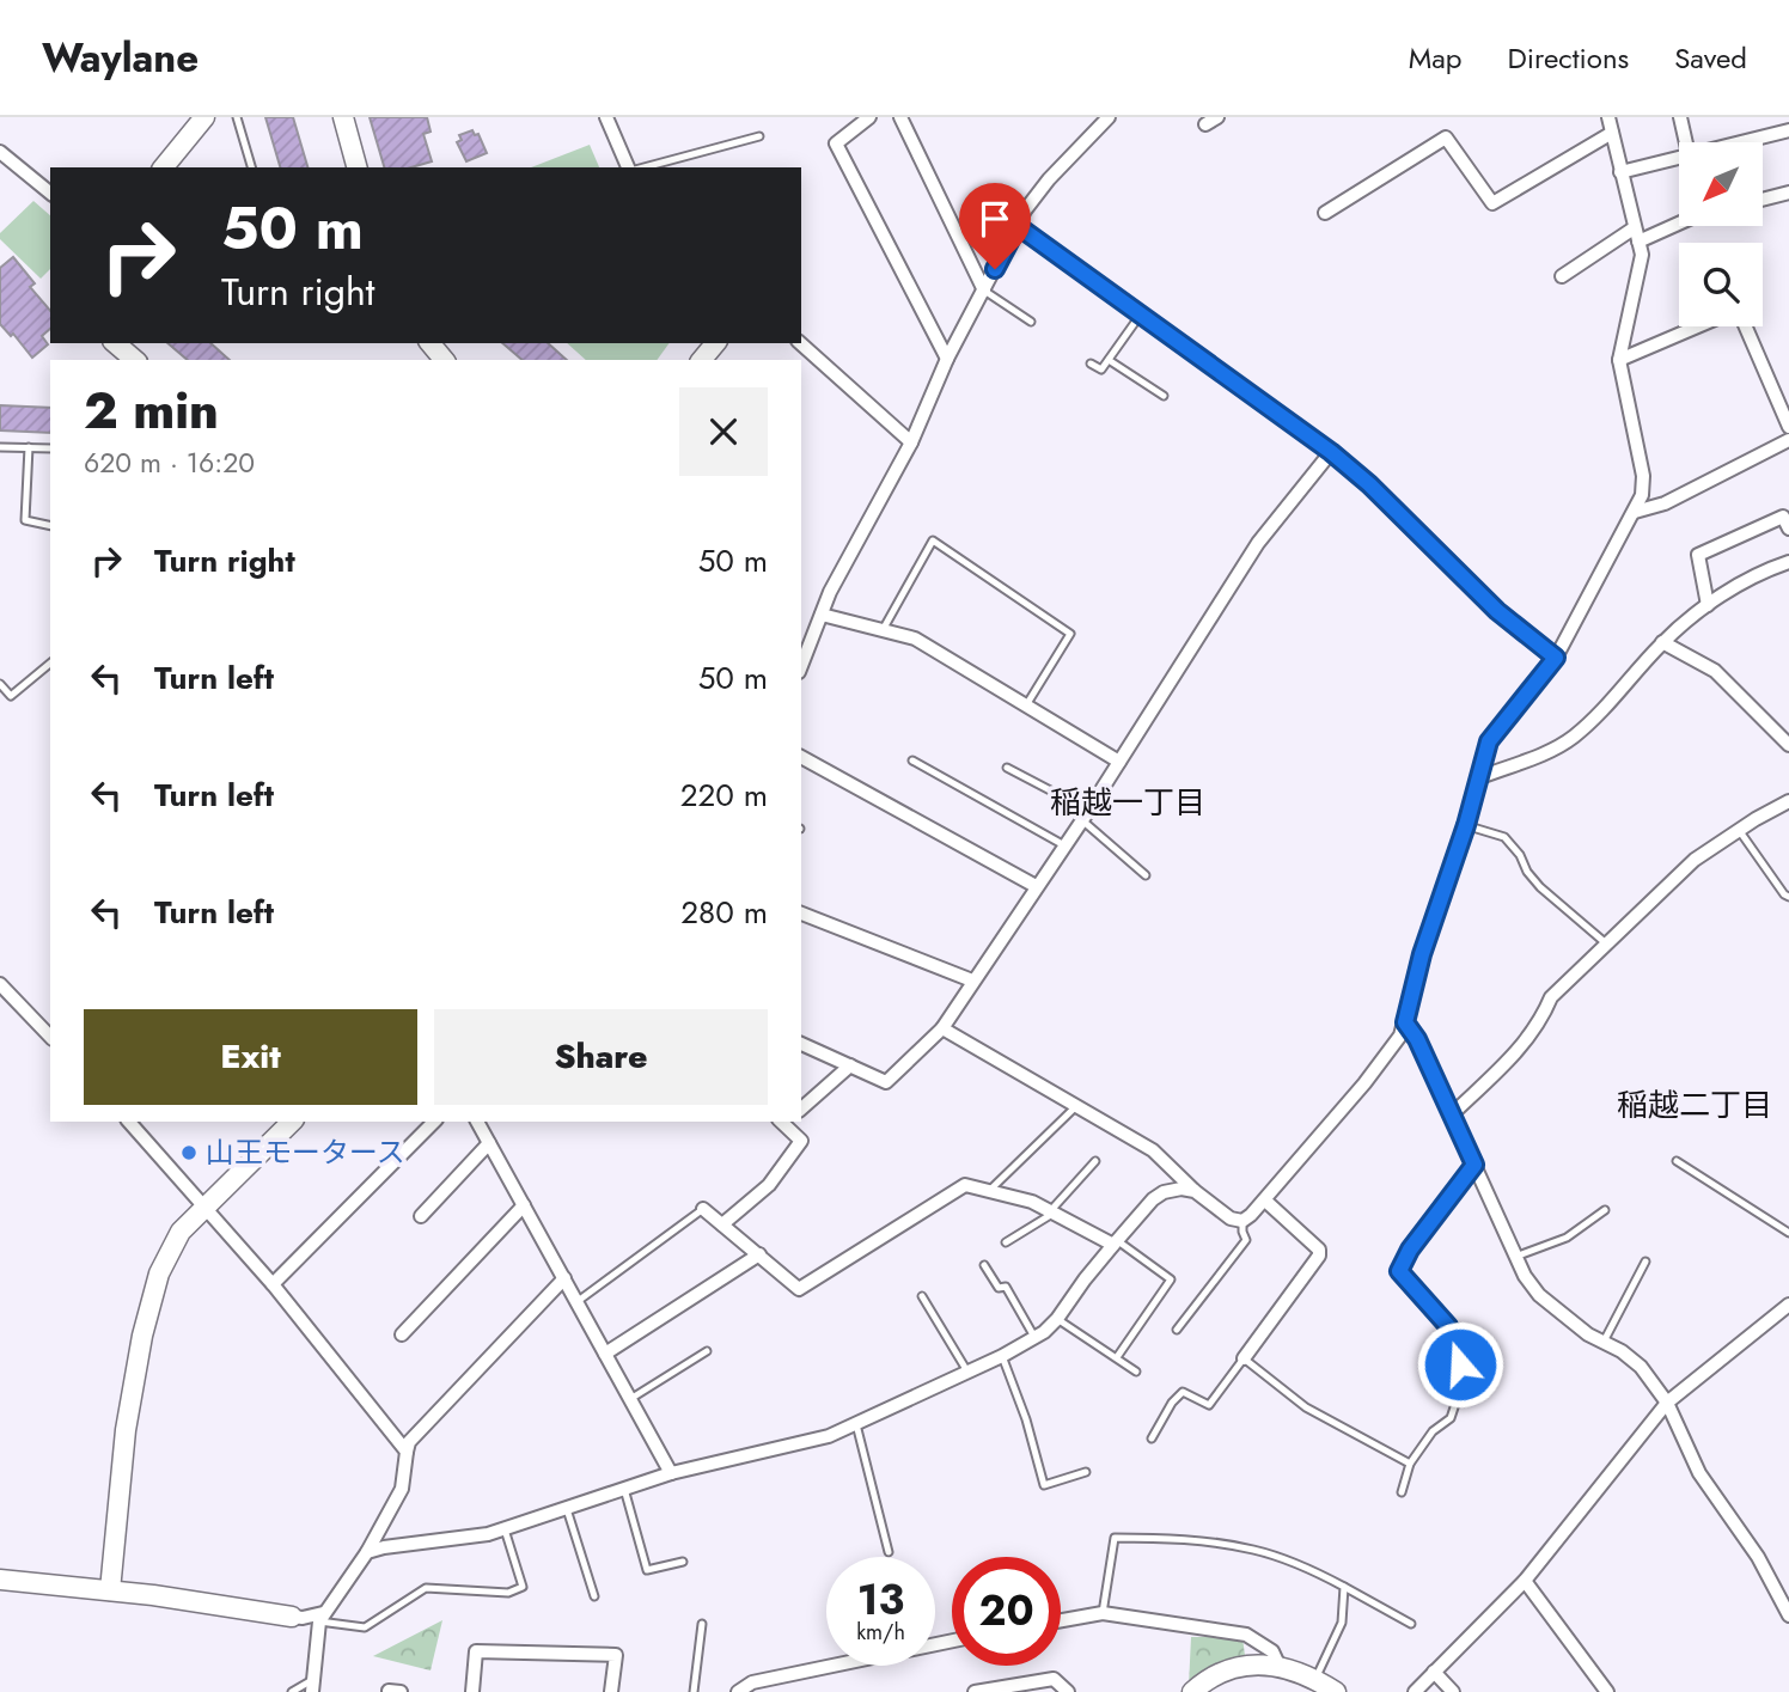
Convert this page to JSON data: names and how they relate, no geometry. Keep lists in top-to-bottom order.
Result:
{
  "districts": ["稲越一丁目", "稲越二丁目"],
  "places": ["山王モータース"],
  "north": "bottom left",
  "page": {
    "header": "Waylane",
    "nav": ["Map", "Directions", "Saved"],
    "turn": ["50 m", "Turn right"],
    "heading": ["2 min", "620 m · 16:20"],
    "list": [
      {
        "name": "Turn right",
        "value": "50 m"
      },
      {
        "name": "Turn left",
        "value": "50 m"
      },
      {
        "name": "Turn left",
        "value": "220 m"
      },
      {
        "name": "Turn left",
        "value": "280 m"
      }
    ],
    "buttons": ["Exit", "Share"],
    "speed": "13 km/h",
    "limit": "20"
  }
}
